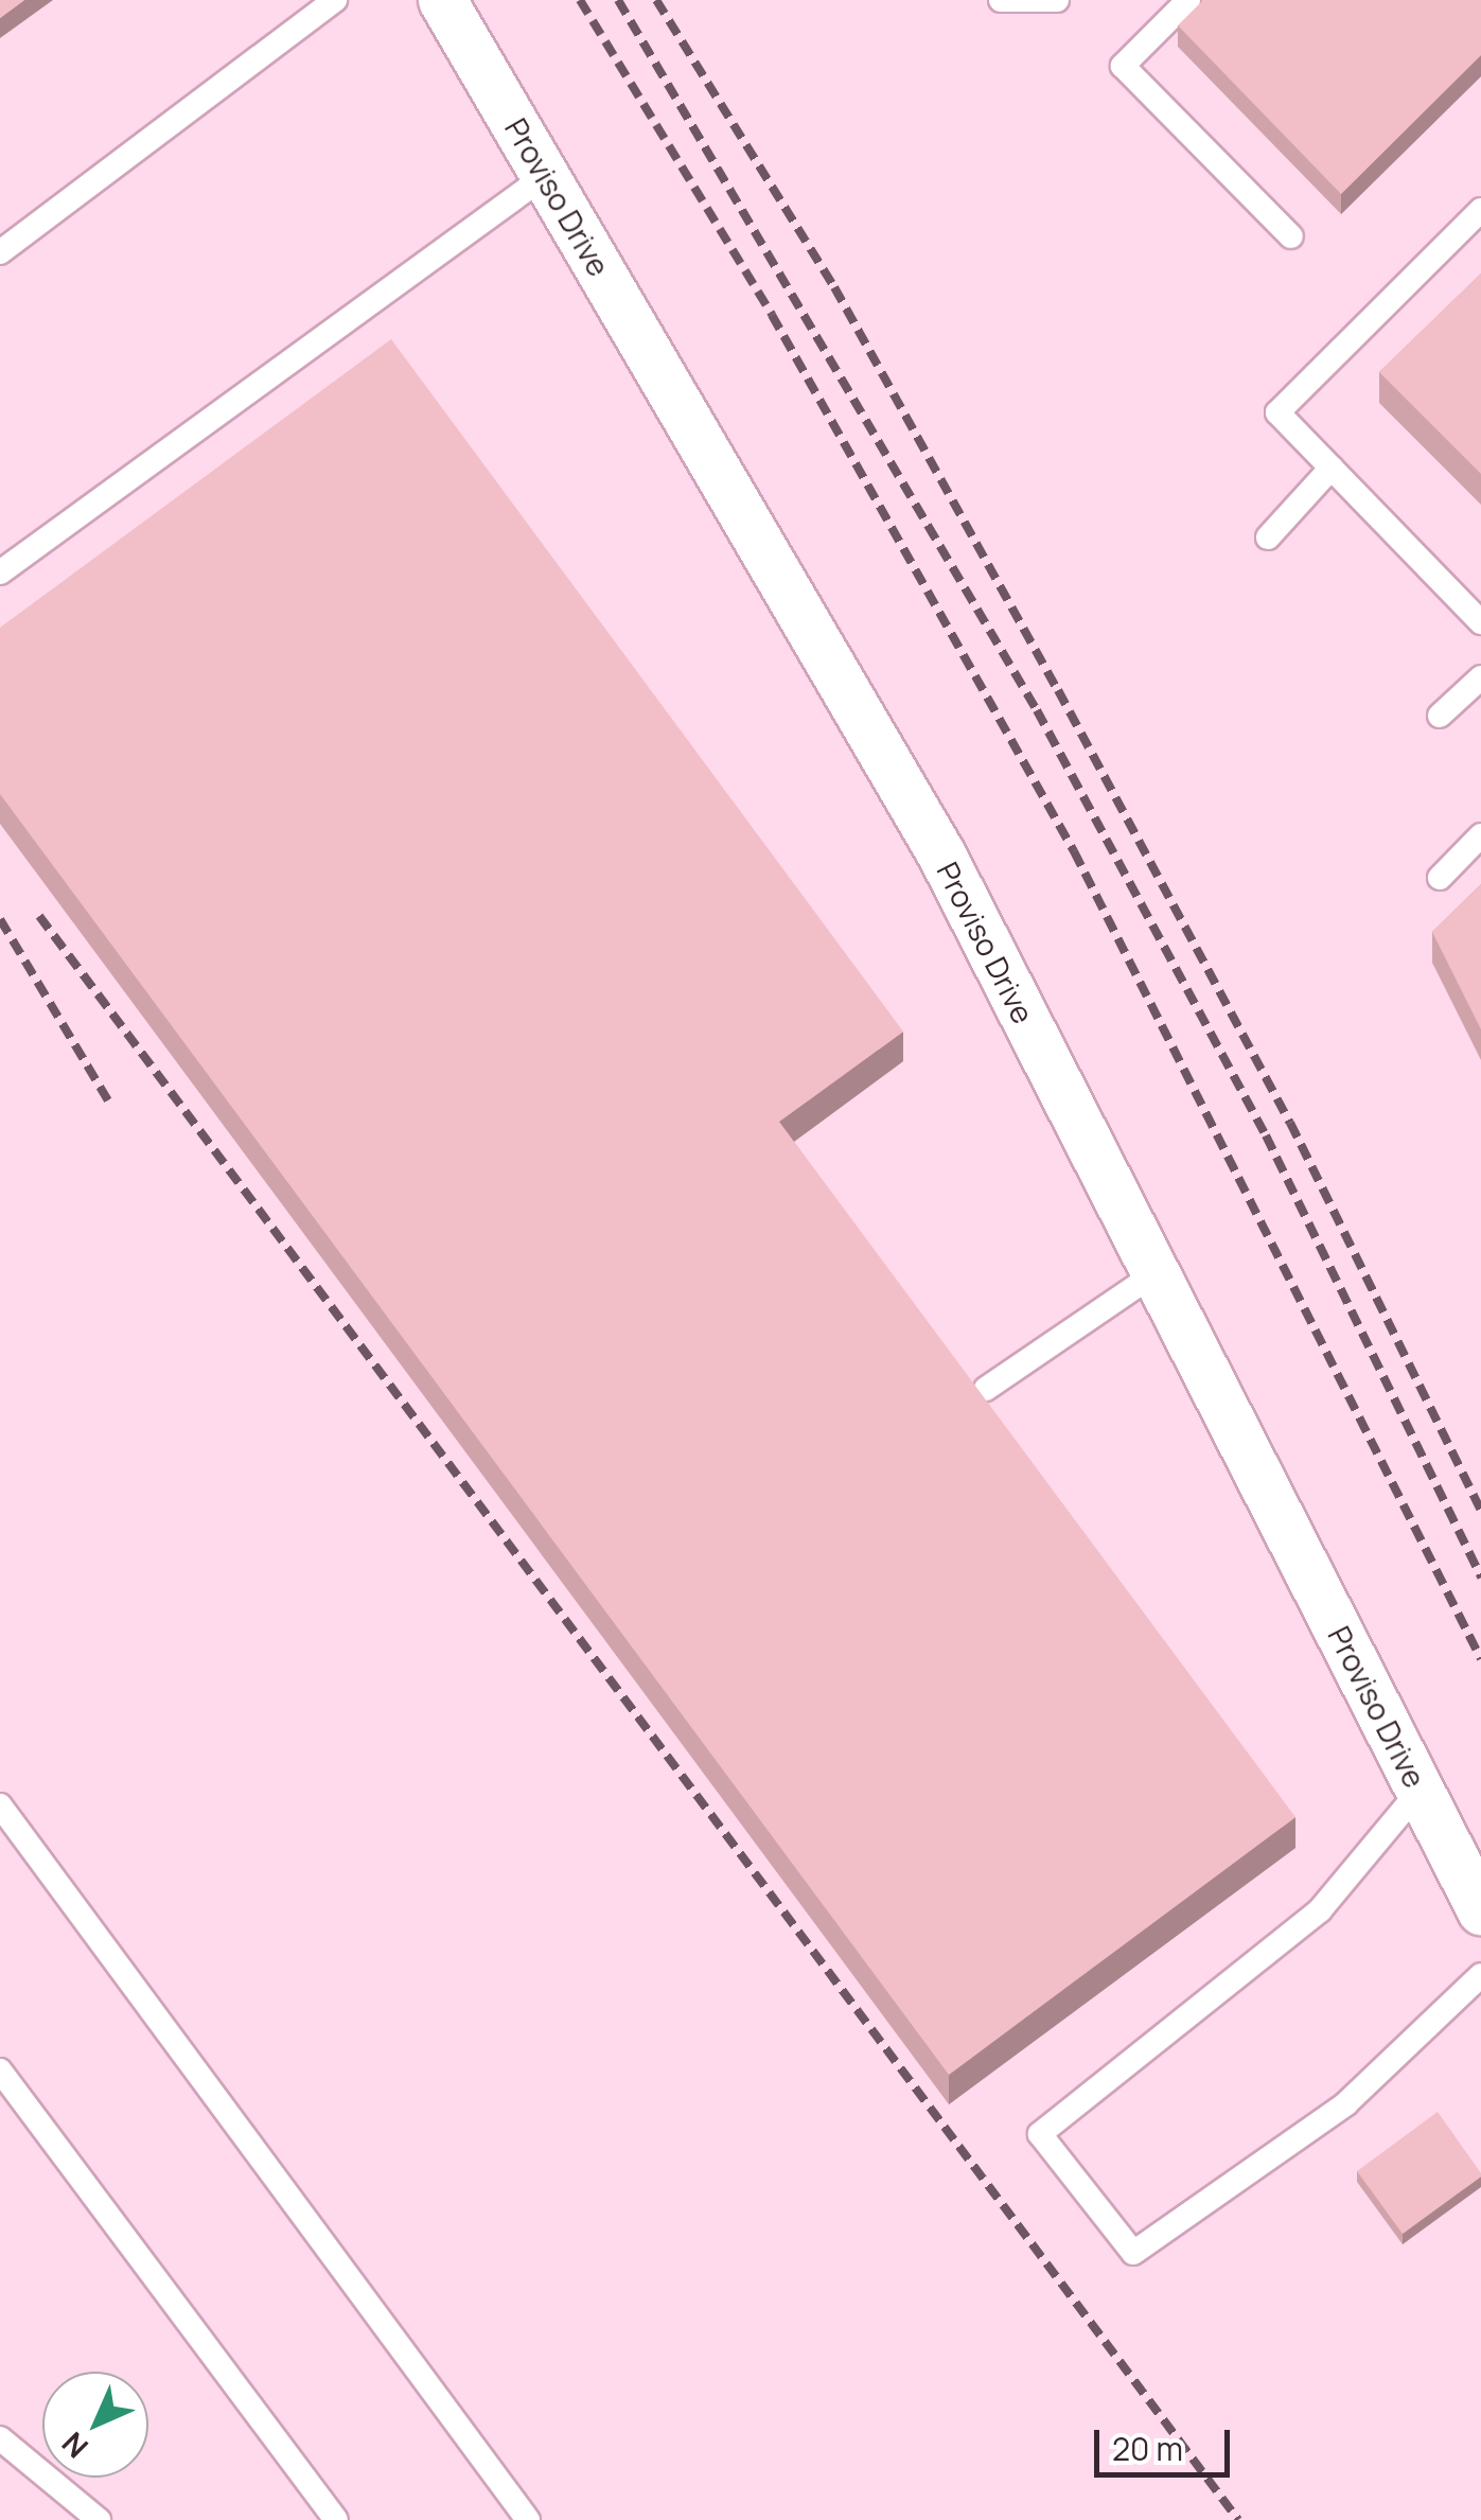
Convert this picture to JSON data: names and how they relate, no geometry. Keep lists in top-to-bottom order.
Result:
{
  "streets": {
    "street": ["Proviso Drive"]
  },
  "scale_bar": "20 m",
  "north": "bottom left"
}
